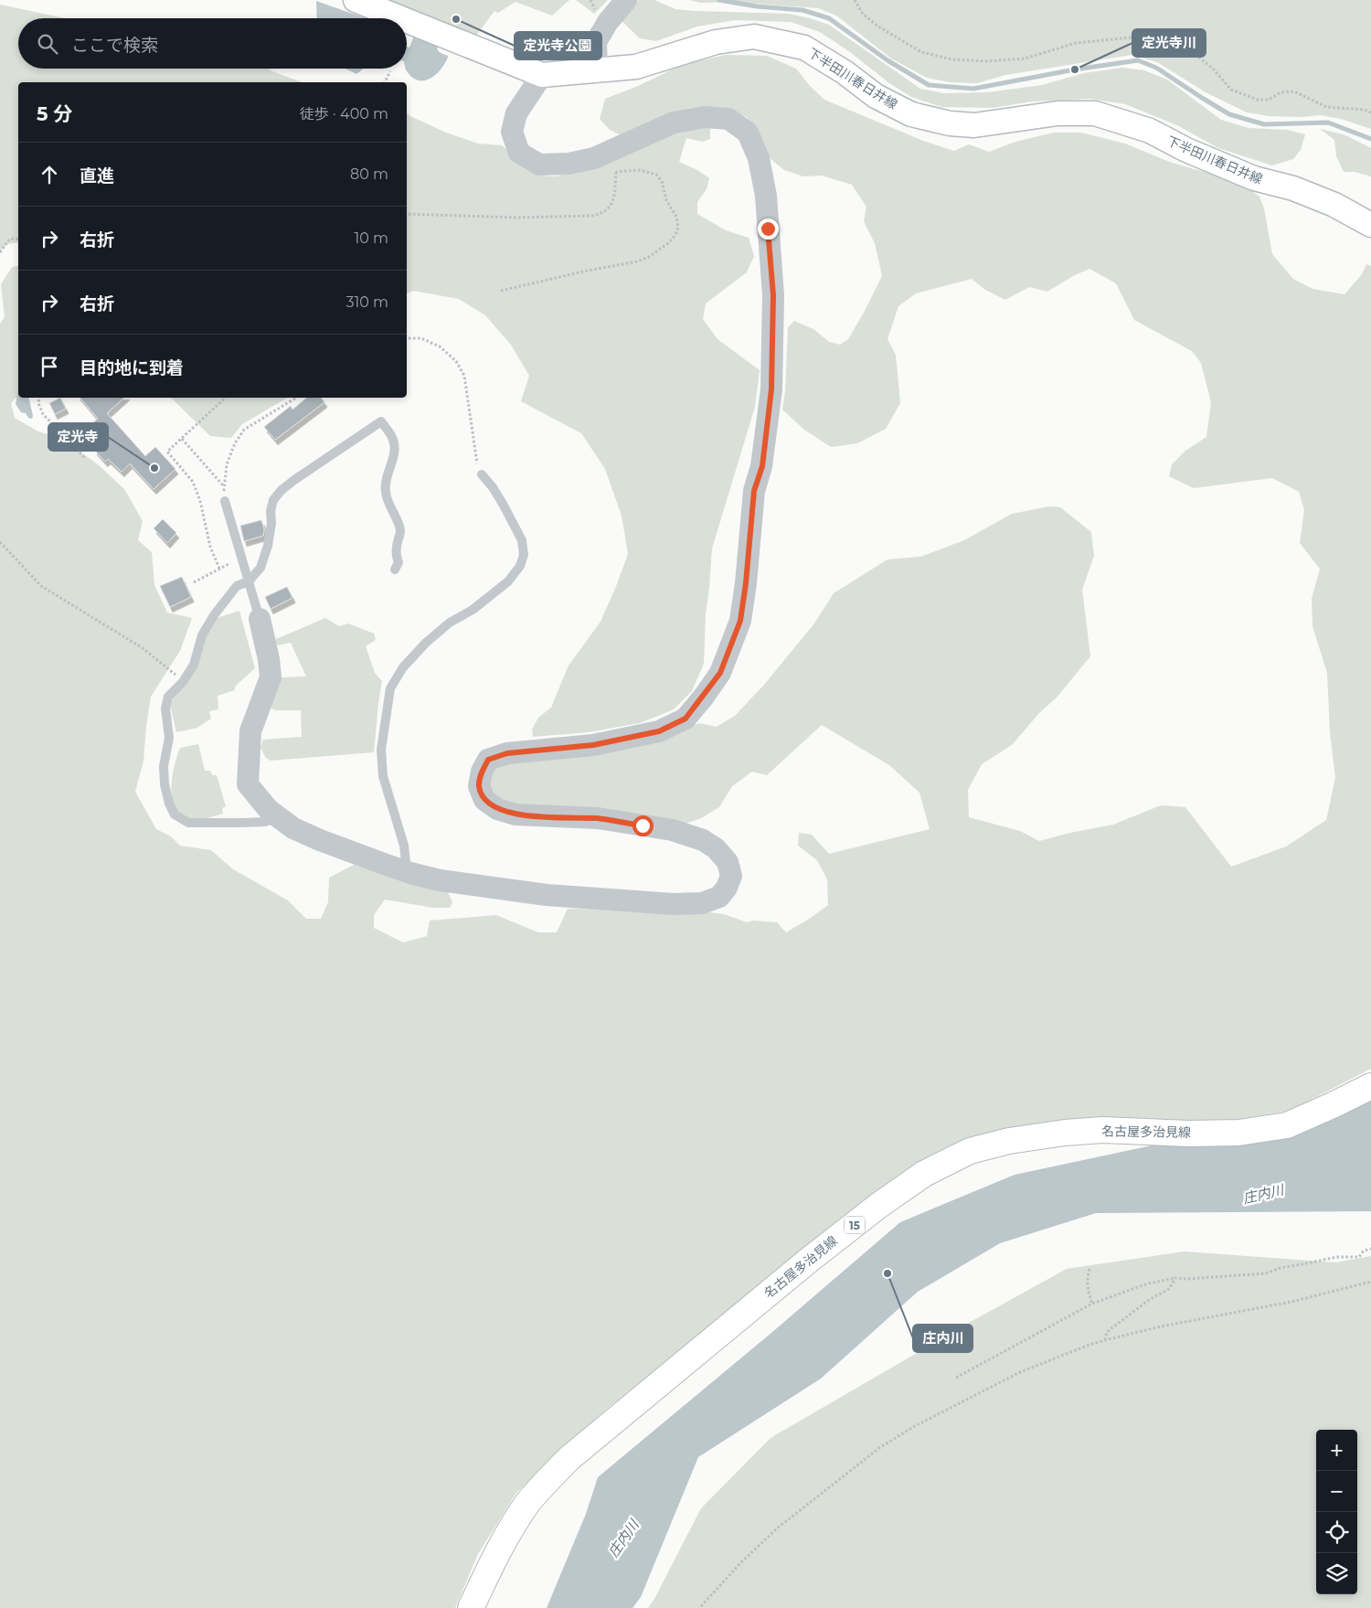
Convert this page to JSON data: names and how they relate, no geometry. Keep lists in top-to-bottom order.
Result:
{
  "streets": {
    "main road": ["下半田川春日井線", "名古屋多治見線", "15"]
  },
  "water": ["庄内川"],
  "places": [
    "定光寺公園",
    "定光寺川",
    "定光寺",
    "庄内川"
  ],
  "page": {
    "search": "ここで検索",
    "heading": ["5 分", "徒歩 · 400 m"],
    "list": [
      ["直進", "80 m"],
      ["右折", "10 m"],
      ["右折", "310 m"],
      "目的地に到着"
    ],
    "map_buttons": ["+", "−"]
  }
}
